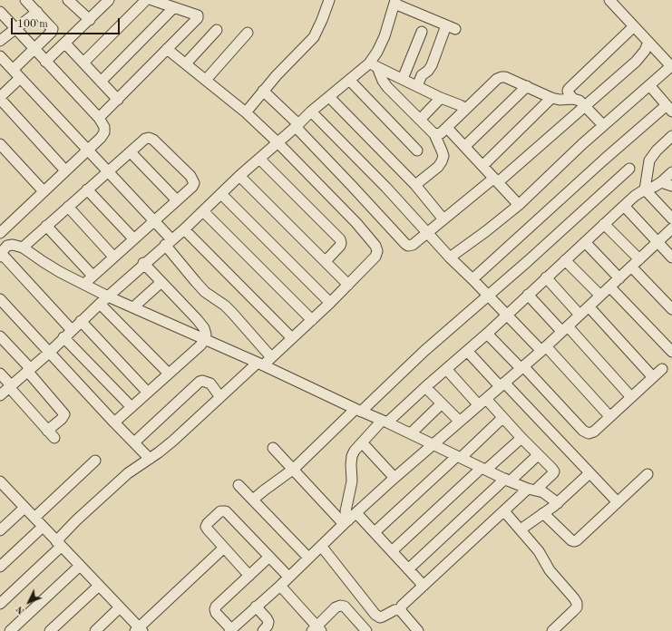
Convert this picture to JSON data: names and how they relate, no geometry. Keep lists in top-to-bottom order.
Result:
{
  "scale_bar": "100 m",
  "north": "bottom left"
}
